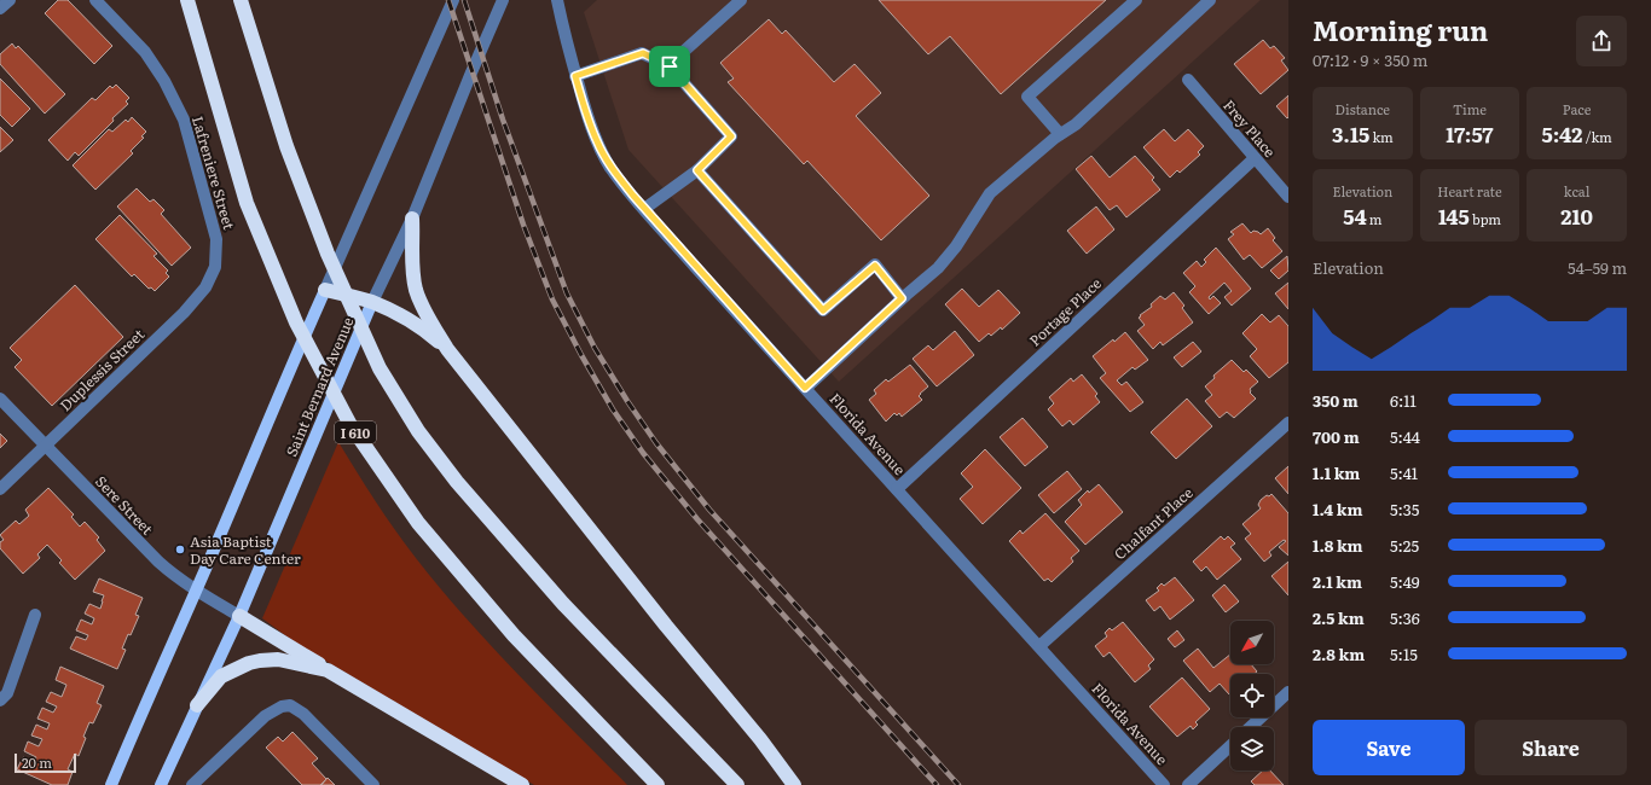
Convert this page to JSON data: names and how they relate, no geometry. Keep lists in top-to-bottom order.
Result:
{
  "streets": {
    "highway": ["I 610"],
    "main road": ["Saint Bernard Avenue"],
    "street": [
      "Frey Place",
      "Lafreniere Street",
      "Portage Place",
      "Duplessis Street",
      "Florida Avenue",
      "Sere Street",
      "Chalfant Place"
    ]
  },
  "crossings": [
    ["Frey Place", "Portage Place"],
    ["Lafreniere Street", "Duplessis Street"],
    ["Portage Place", "Florida Avenue"],
    ["Duplessis Street", "Sere Street"],
    ["Saint Bernard Avenue", "Sere Street"],
    ["Florida Avenue", "Chalfant Place"]
  ],
  "places": ["Asia Baptist Day Care Center"],
  "scale_bar": "20 m",
  "north": "bottom left",
  "page": {
    "heading": ["Morning run", "07:12 · 9 × 350 m"],
    "stats": [
      ["Distance", "3.15 km"],
      ["Time", "17:57"],
      ["Pace", "5:42 /km"],
      ["Elevation", "54 m"],
      ["Heart rate", "145 bpm"],
      ["kcal", "210"]
    ],
    "chart": ["Elevation", "54–59 m"],
    "list": [
      {
        "name": "350 m",
        "note": "6:11"
      },
      {
        "name": "700 m",
        "note": "5:44"
      },
      {
        "name": "1.1 km",
        "note": "5:41"
      },
      {
        "name": "1.4 km",
        "note": "5:35"
      },
      {
        "name": "1.8 km",
        "note": "5:25"
      },
      {
        "name": "2.1 km",
        "note": "5:49"
      },
      {
        "name": "2.5 km",
        "note": "5:36"
      },
      {
        "name": "2.8 km",
        "note": "5:15"
      }
    ],
    "buttons": ["Save", "Share"],
    "scale": "20 m"
  }
}
